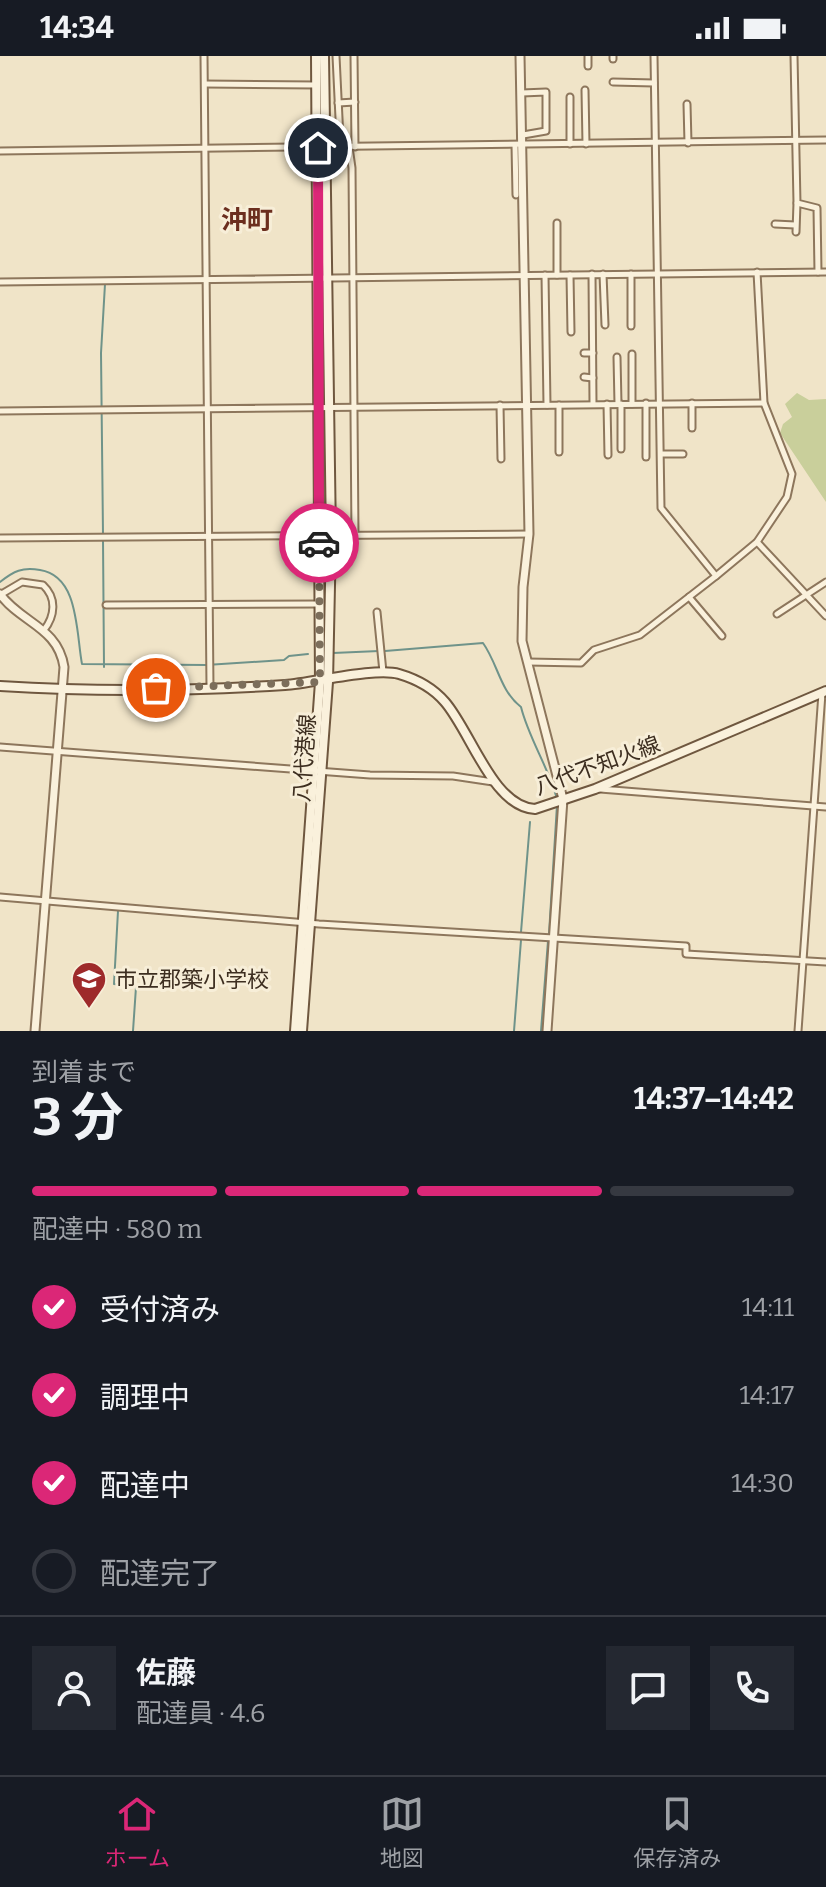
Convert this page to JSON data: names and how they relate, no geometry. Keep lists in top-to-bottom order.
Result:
{
  "streets": {
    "main road": ["八代港線", "八代不知火線"]
  },
  "crossings": [
    ["八代港線", "八代不知火線"]
  ],
  "districts": ["沖町"],
  "places": {
    "school or university": ["市立郡築小学校"]
  },
  "page": {
    "status": "14:34",
    "heading": ["3 分", "到着まで", "14:37–14:42"],
    "panel": ["佐藤", "配達員 · 4.6"],
    "bar": "配達中 · 580 m",
    "list": [
      ["受付済み", "14:11"],
      ["調理中", "14:17"],
      ["配達中", "14:30"],
      "配達完了"
    ],
    "tabs": ["ホーム", "地図", "保存済み"]
  }
}
